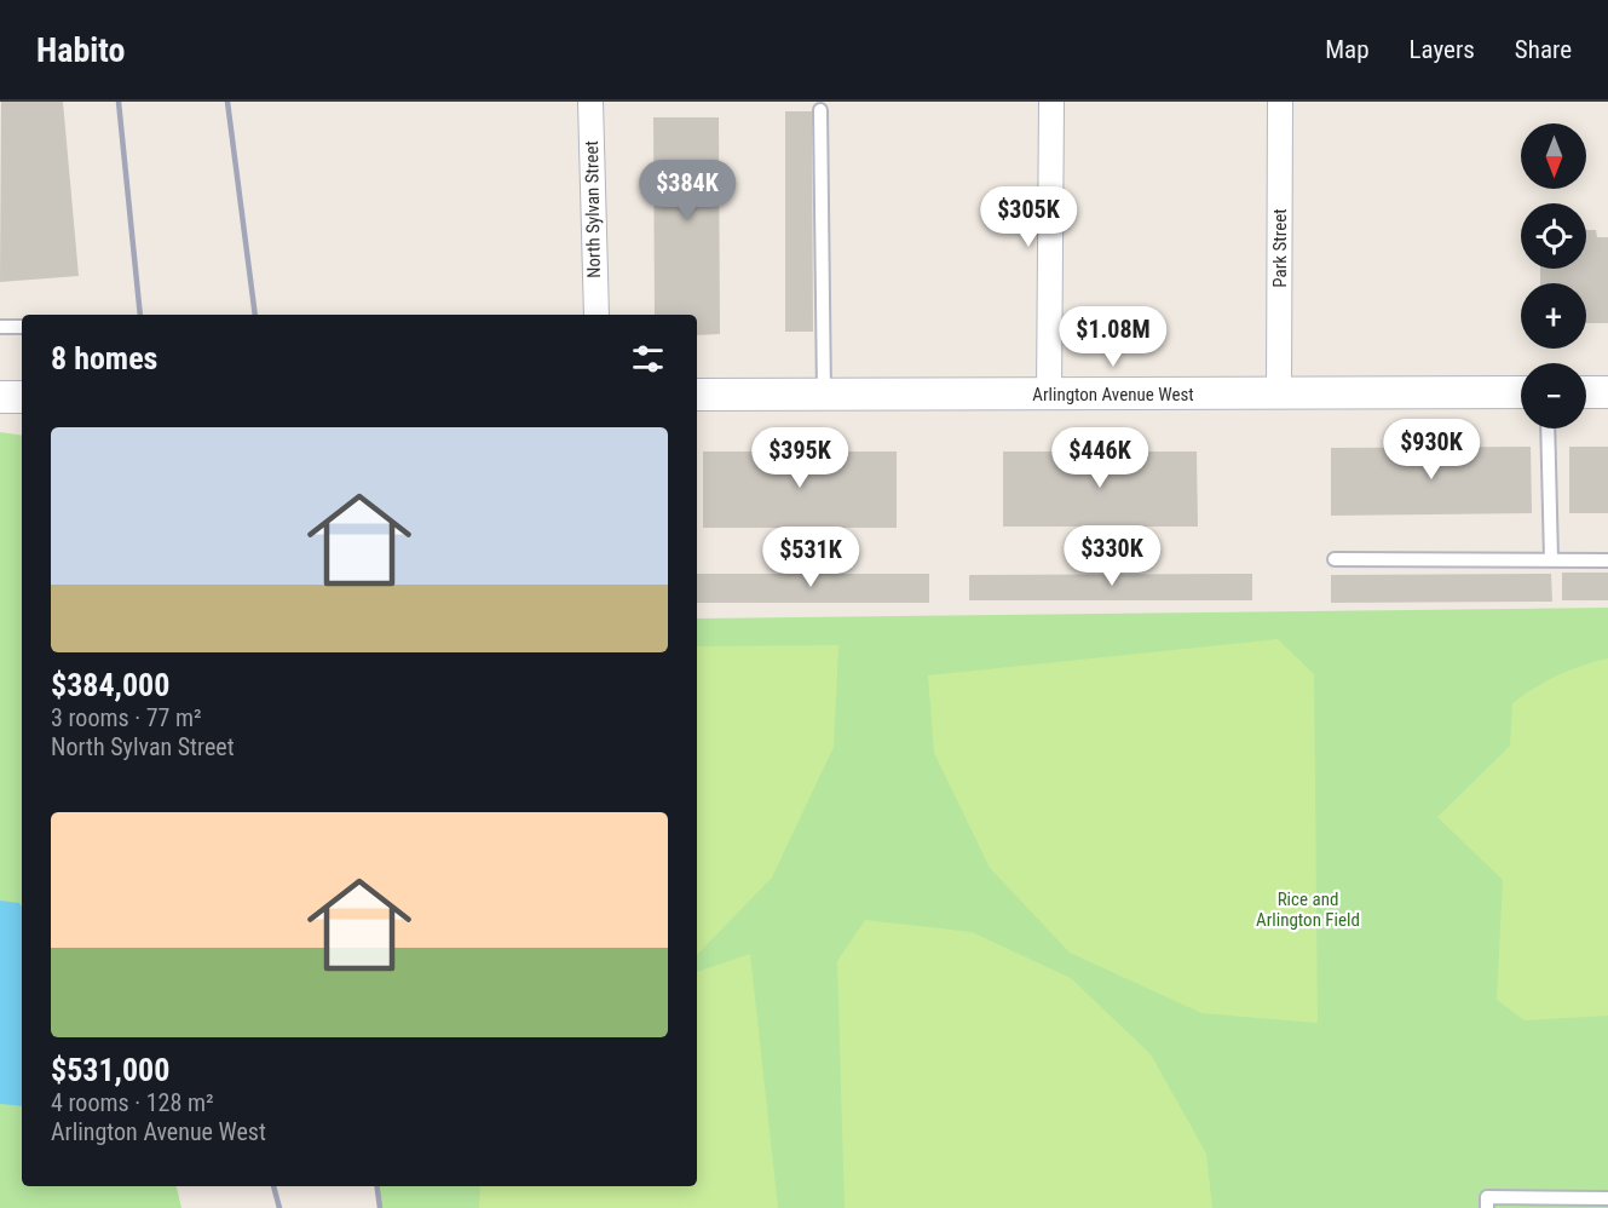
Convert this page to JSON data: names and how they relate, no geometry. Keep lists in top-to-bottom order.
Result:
{
  "streets": {
    "street": ["North Sylvan Street", "Park Street", "Arlington Avenue West"]
  },
  "crossings": [
    ["Park Street", "Arlington Avenue West"]
  ],
  "parks": ["Rice and Arlington Field"],
  "north": "bottom",
  "page": {
    "header": "Habito",
    "nav": ["Map", "Layers", "Share"],
    "map_buttons": ["+", "−"],
    "price": [
      "$384K",
      "$305K",
      "$1.08M",
      "$930K",
      "$395K",
      "$446K",
      "$330K",
      "$531K"
    ],
    "heading": "8 homes",
    "list": [
      {
        "name": "$384,000",
        "note": "3 rooms · 77 m² · North Sylvan Street"
      },
      {
        "name": "$531,000",
        "note": "4 rooms · 128 m² · Arlington Avenue West"
      }
    ]
  }
}
